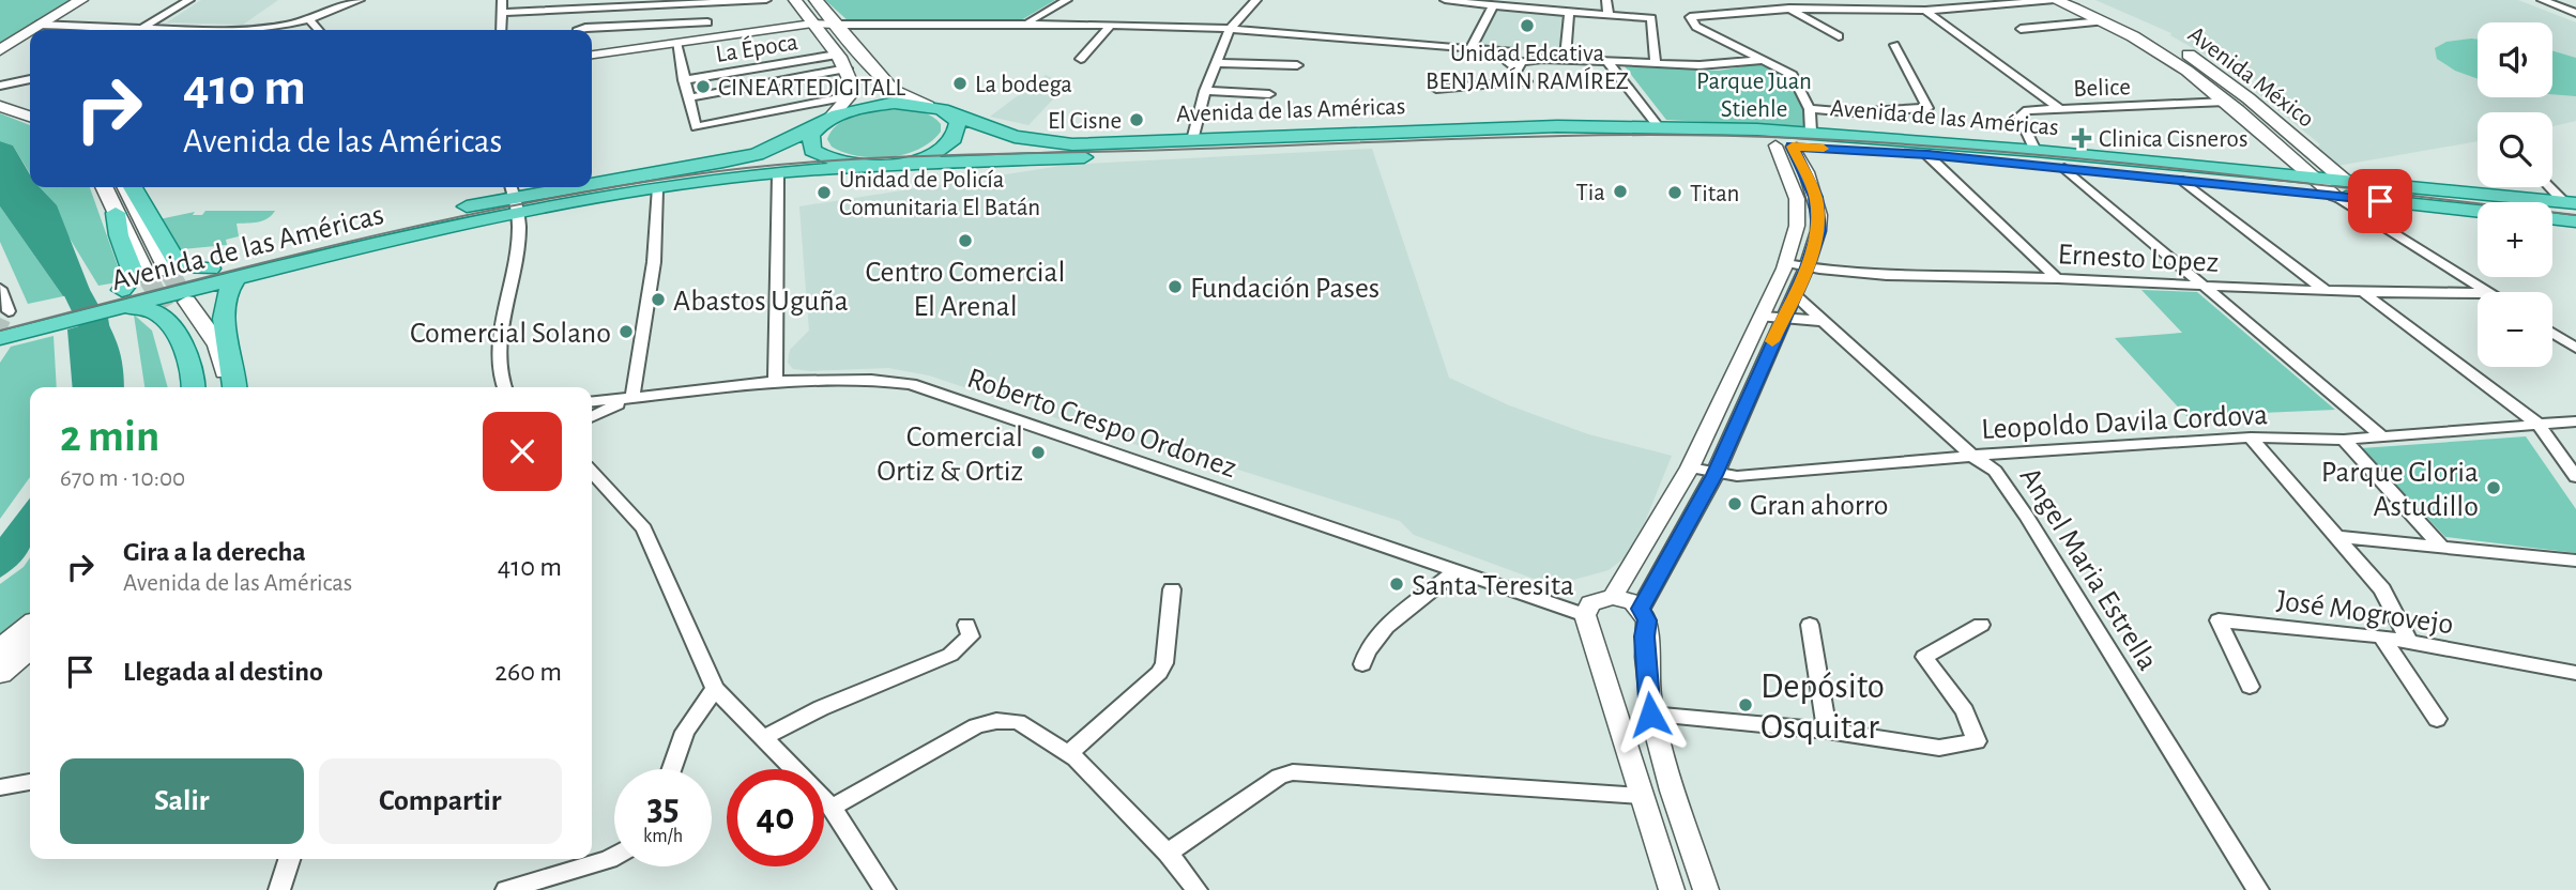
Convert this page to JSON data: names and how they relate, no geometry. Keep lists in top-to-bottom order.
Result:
{
  "streets": {
    "main road": ["Avenida México", "Avenida de las Américas"],
    "street": [
      "La Época",
      "Belice",
      "Ernesto Lopez",
      "Leopoldo Davila Cordova",
      "Roberto Crespo Ordonez",
      "Angel Maria Estrella",
      "José Mogrovejo"
    ]
  },
  "crossings": [
    ["Avenida México", "Belice"],
    ["Avenida México", "Avenida de las Américas"],
    ["Belice", "Avenida de las Américas"],
    ["Leopoldo Davila Cordova", "Angel Maria Estrella"]
  ],
  "parks": ["Parque Juan Stiehle"],
  "places": {
    "other": [
      "Unidad Edcativa BENJAMÍN RAMÍREZ",
      "La bodega",
      "CINEARTEDIGITALL",
      "El Cisne",
      "Tia",
      "Unidad de Policía Comunitaria El Batán",
      "Titan",
      "Centro Comercial El Arenal",
      "Fundación Pases",
      "Abastos Uguña",
      "Comercial Solano",
      "Comercial Ortiz & Ortiz",
      "Parque Gloria Astudillo",
      "Gran ahorro",
      "Santa Teresita",
      "Depósito Osquitar"
    ],
    "health": ["Clinica Cisneros"]
  },
  "page": {
    "map_buttons": ["+", "−"],
    "turn": ["410 m", "Avenida de las Américas"],
    "heading": ["2 min", "670 m · 10:00"],
    "list": [
      {
        "name": "Gira a la derecha",
        "note": "Avenida de las Américas",
        "value": "410 m"
      },
      {
        "name": "Llegada al destino",
        "value": "260 m"
      }
    ],
    "buttons": ["Salir", "Compartir"],
    "speed": "35 km/h",
    "limit": "40"
  }
}
